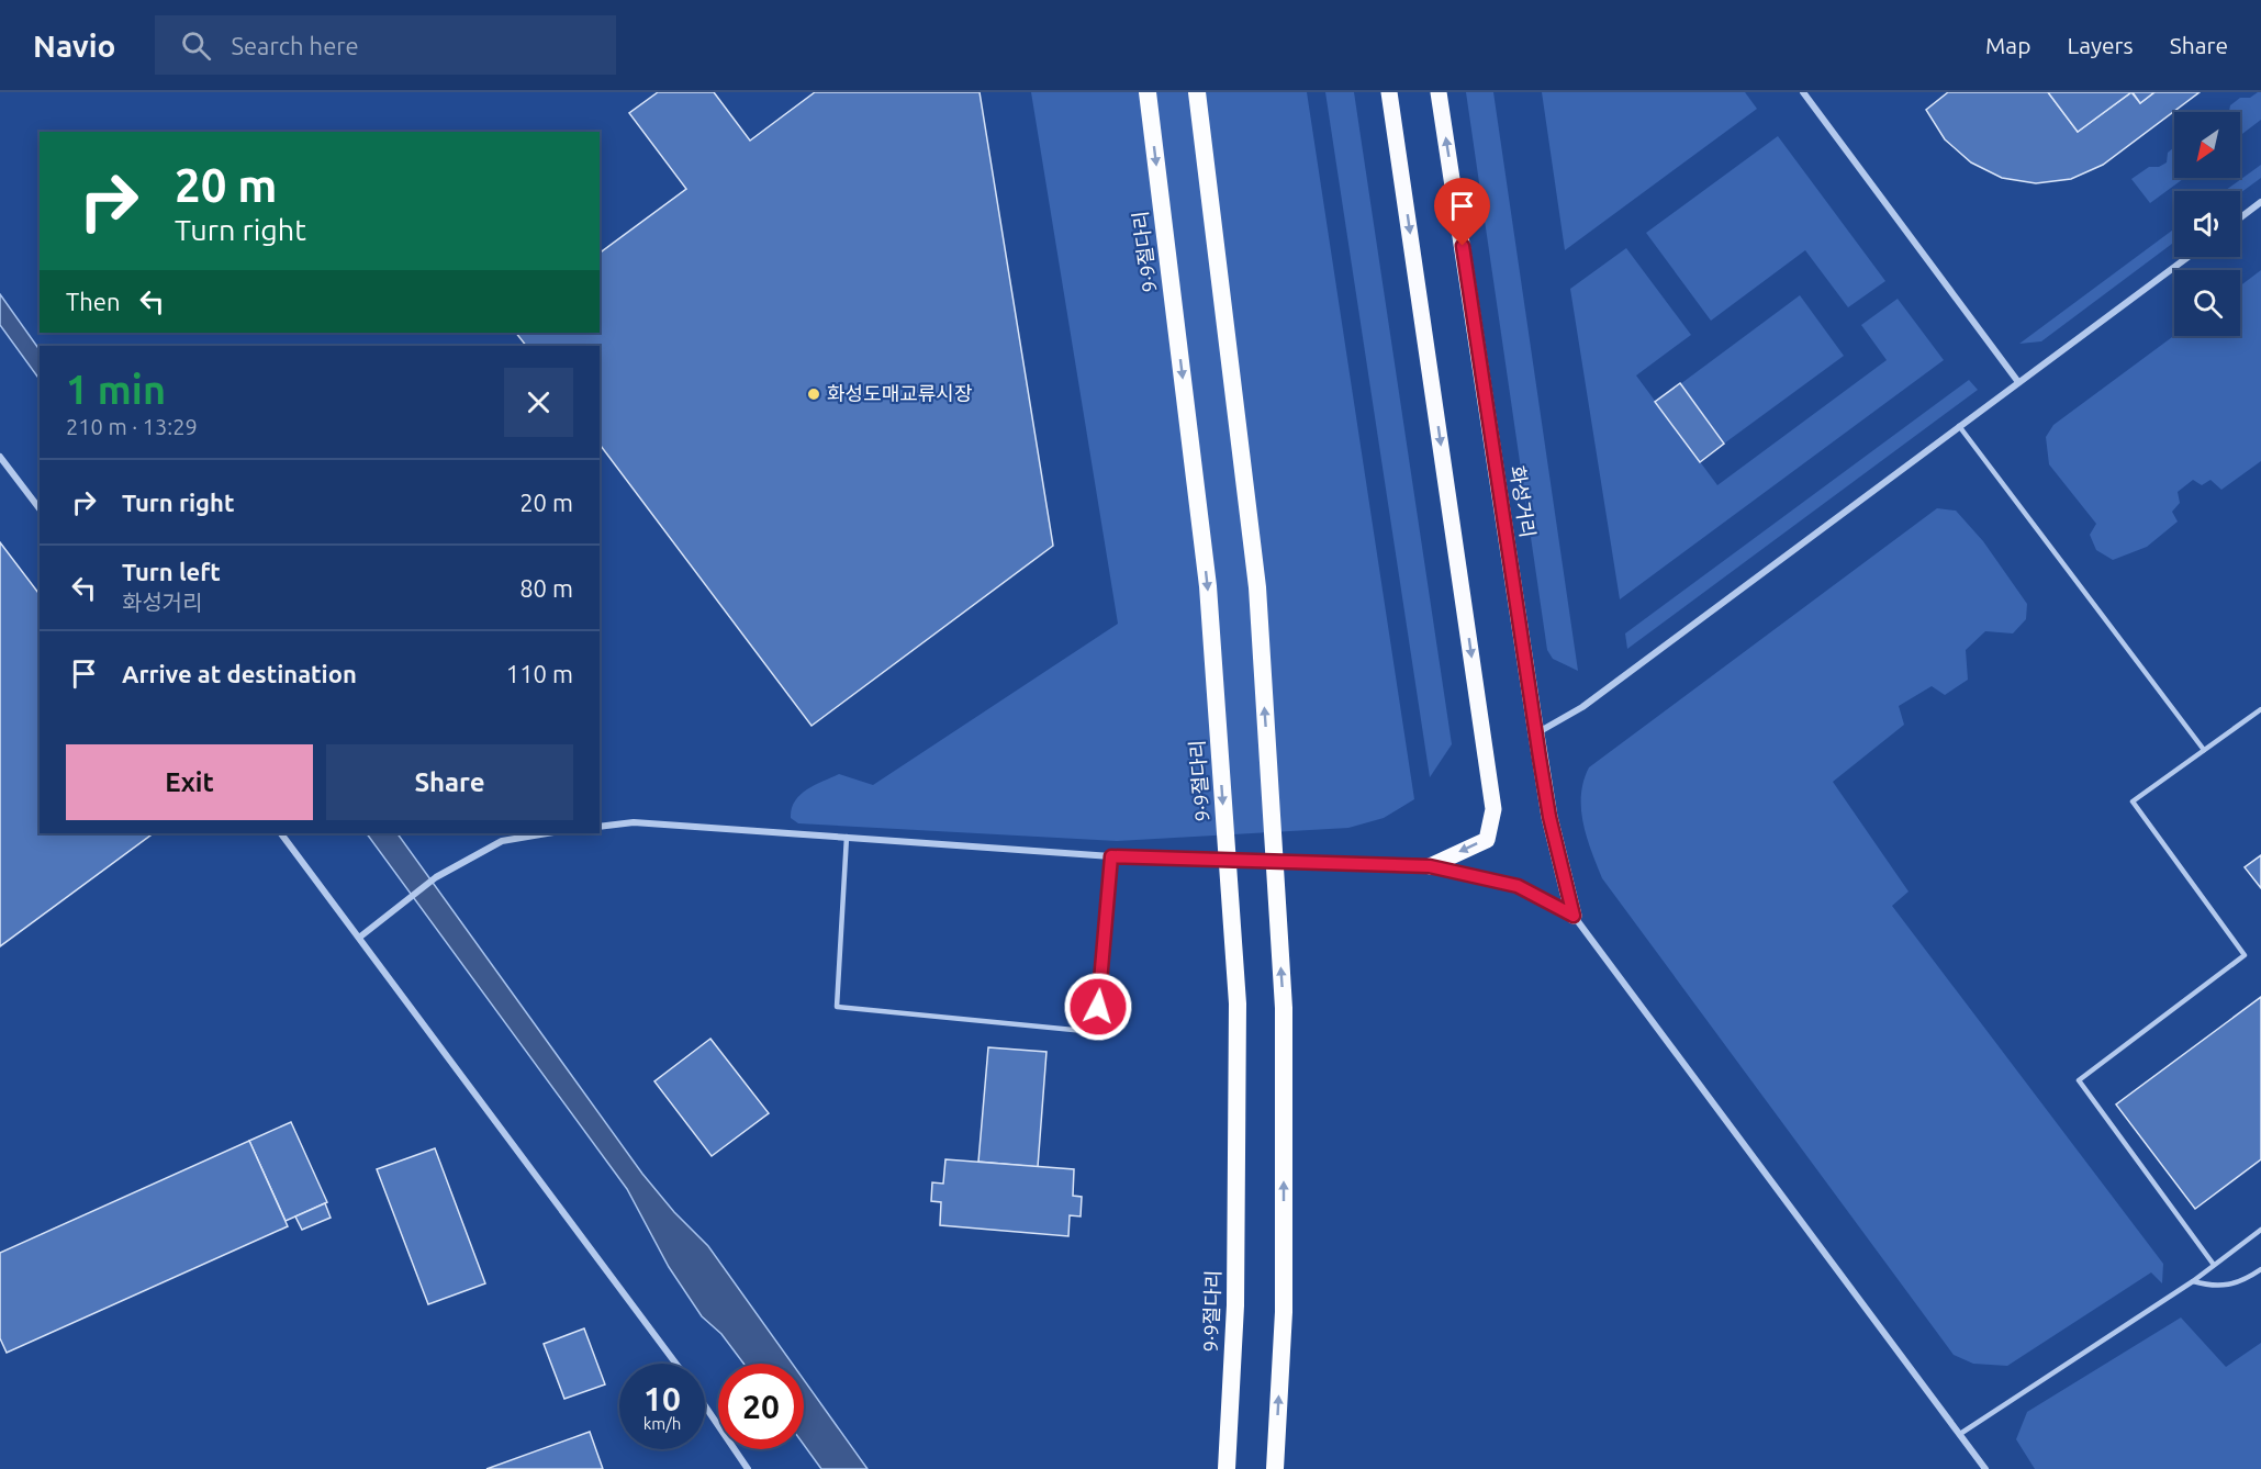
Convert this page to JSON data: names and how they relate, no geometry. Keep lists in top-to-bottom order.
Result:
{
  "streets": {
    "highway": ["9·9절다리"],
    "main road": ["화성거리"]
  },
  "places": ["화성도매교류시장"],
  "north": "bottom left",
  "page": {
    "header": "Navio",
    "search": "Search here",
    "nav": ["Map", "Layers", "Share"],
    "turn": ["20 m", "Turn right"],
    "then": "Then",
    "heading": ["1 min", "210 m · 13:29"],
    "list": [
      {
        "name": "Turn right",
        "value": "20 m"
      },
      {
        "name": "Turn left",
        "note": "화성거리",
        "value": "80 m"
      },
      {
        "name": "Arrive at destination",
        "value": "110 m"
      }
    ],
    "buttons": ["Exit", "Share"],
    "speed": "10 km/h",
    "limit": "20"
  }
}
